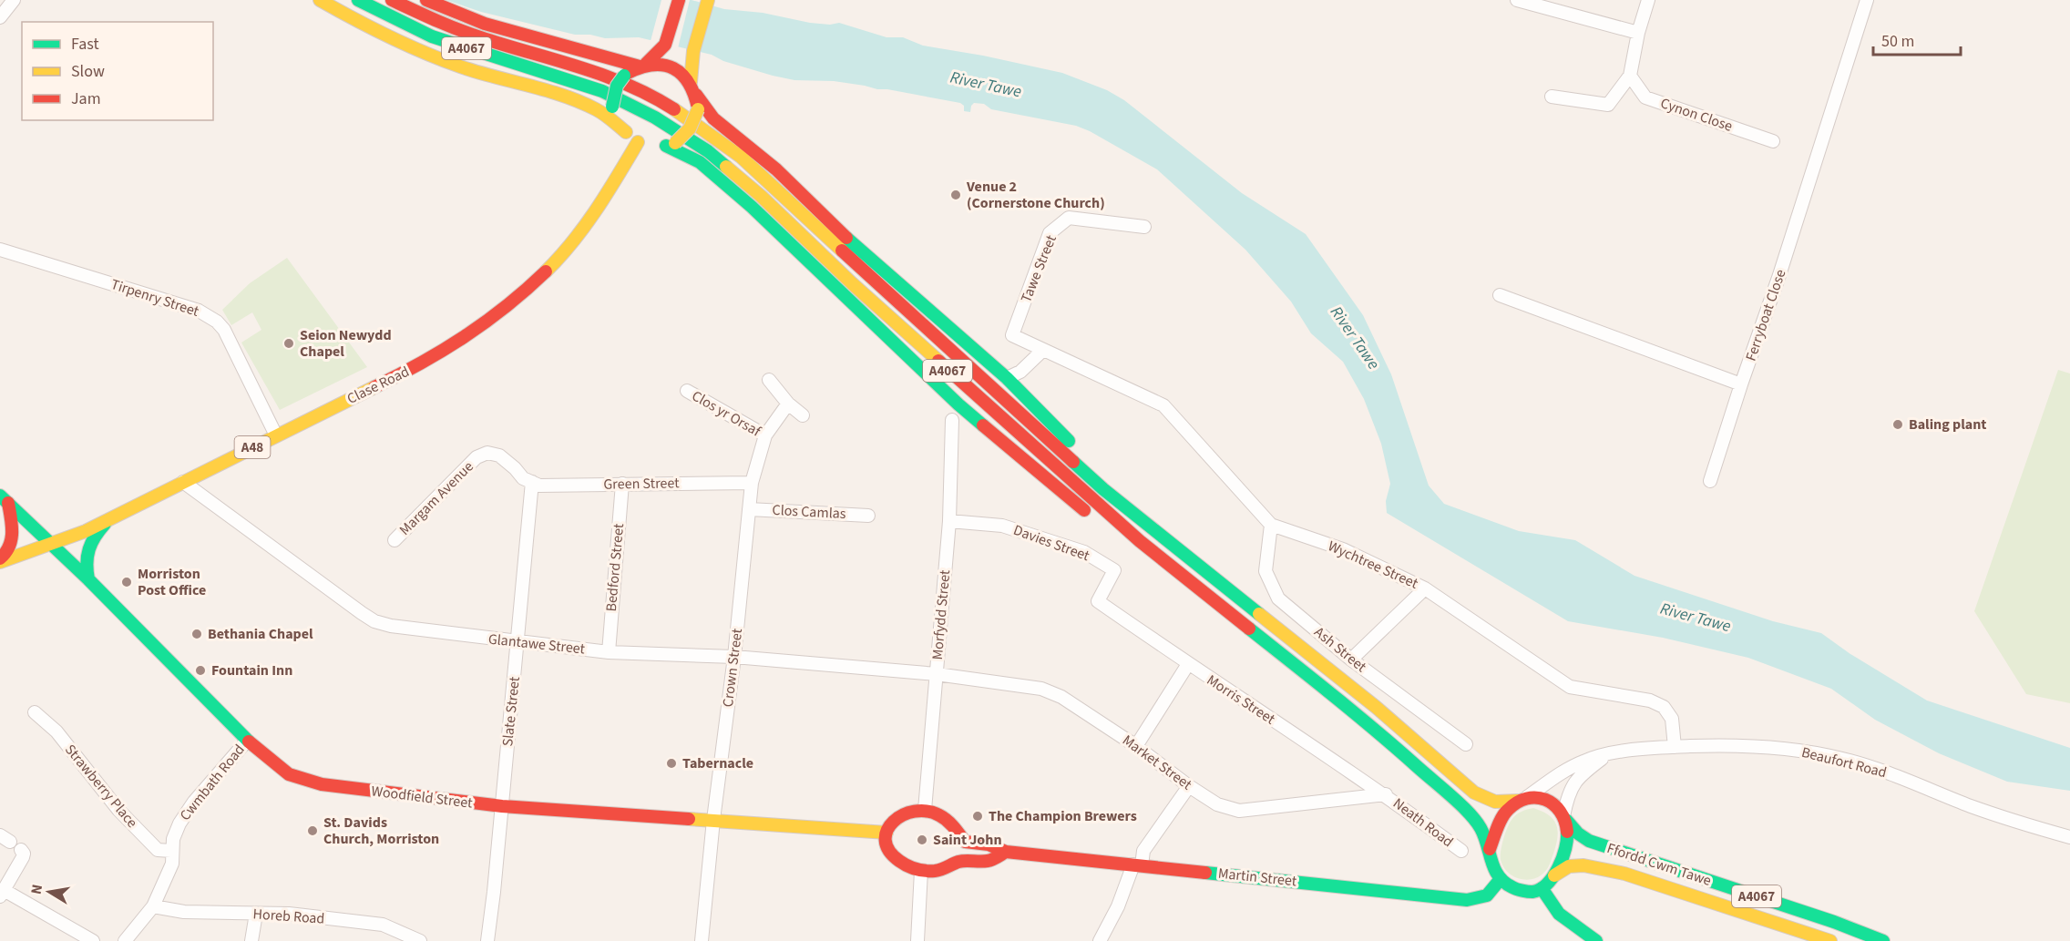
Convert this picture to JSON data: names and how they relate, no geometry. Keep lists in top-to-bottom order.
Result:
{
  "streets": {
    "main road": [
      "A4067",
      "Clase Road",
      "A48",
      "Woodfield Street",
      "Ffordd Cwm Tawe",
      "Martin Street"
    ],
    "street": [
      "Cynon Close",
      "Tawe Street",
      "Tirpenry Street",
      "Ferryboat Close",
      "Clos yr Orsaf",
      "Green Street",
      "Margam Avenue",
      "Clos Camlas",
      "Davies Street",
      "Wychtree Street",
      "Bedford Street",
      "Morfydd Street",
      "Glantawe Street",
      "Ash Street",
      "Crown Street",
      "Morris Street",
      "Slate Street",
      "Market Street",
      "Beaufort Road",
      "Cwmbath Road",
      "Strawberry Place",
      "Neath Road",
      "Horeb Road"
    ]
  },
  "crossings": [
    ["A4067", "Beaufort Road"],
    ["A4067", "Ffordd Cwm Tawe"],
    ["A4067", "Martin Street"],
    ["Tawe Street", "Wychtree Street"],
    ["Tirpenry Street", "Clase Road"],
    ["Clase Road", "A48"],
    ["Clase Road", "Glantawe Street"],
    ["Clase Road", "Woodfield Street"],
    ["Clos yr Orsaf", "Crown Street"],
    ["A48", "Woodfield Street"],
    ["Green Street", "Margam Avenue"],
    ["Green Street", "Bedford Street"],
    ["Green Street", "Crown Street"],
    ["Green Street", "Slate Street"],
    ["Margam Avenue", "Slate Street"],
    ["Clos Camlas", "Crown Street"],
    ["Davies Street", "Morfydd Street"],
    ["Davies Street", "Morris Street"],
    ["Wychtree Street", "Ash Street"],
    ["Wychtree Street", "Beaufort Road"],
    ["Bedford Street", "Glantawe Street"],
    ["Morfydd Street", "Glantawe Street"],
    ["Morfydd Street", "Market Street"],
    ["Morfydd Street", "Woodfield Street"],
    ["Glantawe Street", "Crown Street"],
    ["Glantawe Street", "Slate Street"],
    ["Glantawe Street", "Market Street"],
    ["Crown Street", "Woodfield Street"],
    ["Morris Street", "Market Street"],
    ["Morris Street", "Neath Road"],
    ["Slate Street", "Woodfield Street"],
    ["Market Street", "Neath Road"],
    ["Beaufort Road", "Ffordd Cwm Tawe"],
    ["Beaufort Road", "Martin Street"],
    ["Cwmbath Road", "Strawberry Place"],
    ["Cwmbath Road", "Woodfield Street"],
    ["Cwmbath Road", "Horeb Road"],
    ["Ffordd Cwm Tawe", "Martin Street"]
  ],
  "water": ["River Tawe"],
  "places": [
    "Venue 2 (Cornerstone Church)",
    "Seion Newydd Chapel",
    "Baling plant",
    "Morriston Post Office",
    "Bethania Chapel",
    "Fountain Inn",
    "Tabernacle",
    "The Champion Brewers",
    "St. Davids Church, Morriston",
    "Saint John"
  ],
  "legend": ["Fast", "Slow", "Jam"],
  "scale_bar": "50 m",
  "north": "left"
}
